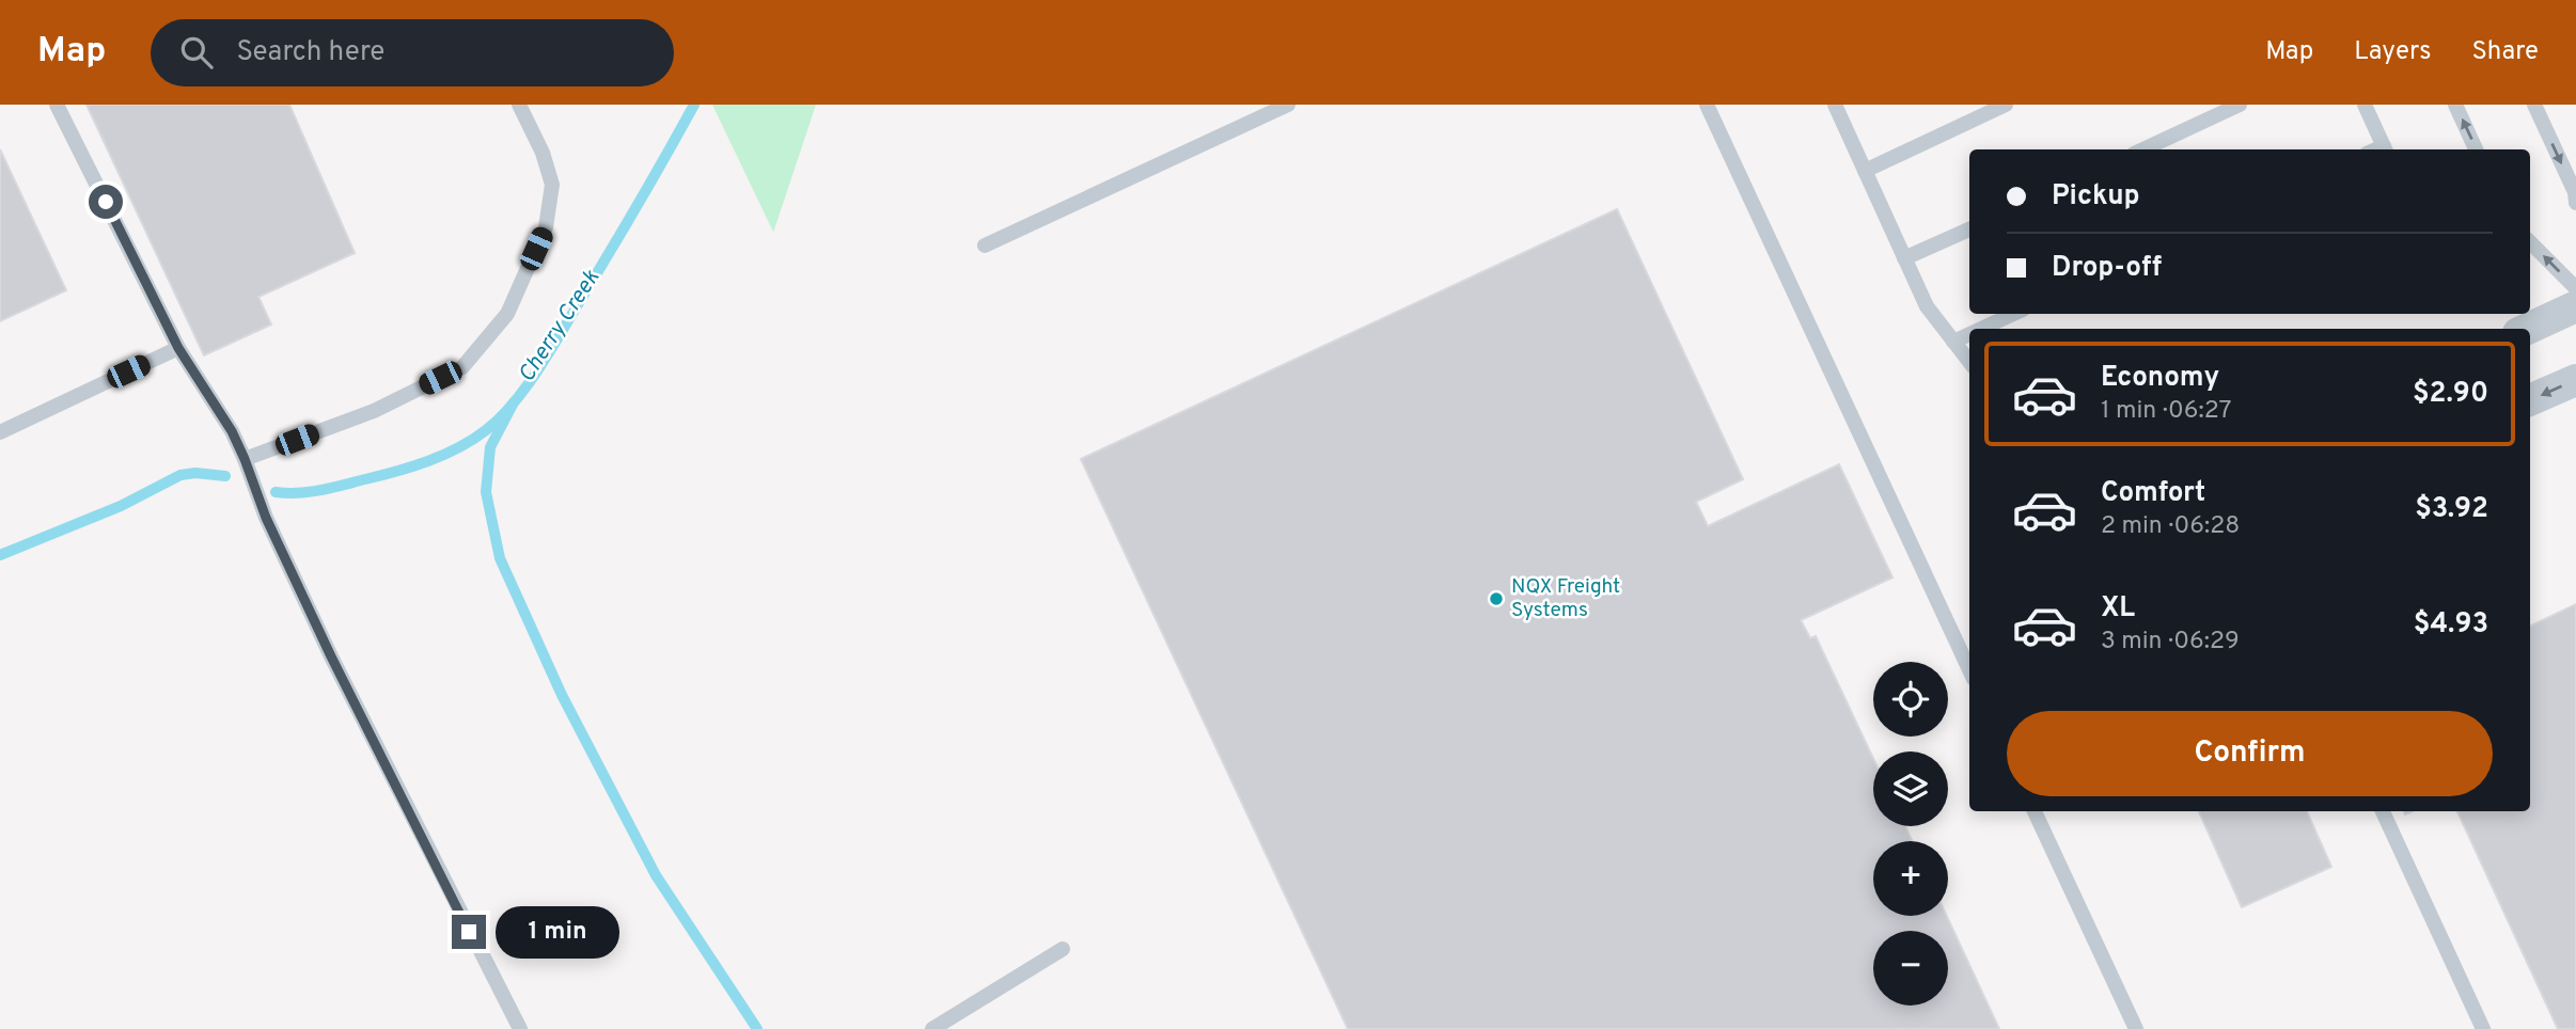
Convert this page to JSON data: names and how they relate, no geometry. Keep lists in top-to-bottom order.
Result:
{
  "water": ["Cherry Creek"],
  "places": ["NQX Freight Systems"],
  "page": {
    "header": "Map",
    "search": "Search here",
    "nav": ["Map", "Layers", "Share"],
    "banner": ["Pickup", "Drop-off"],
    "list": [
      {
        "name": "Economy",
        "note": "1 min · 06:27",
        "value": "$2.90"
      },
      {
        "name": "Comfort",
        "note": "2 min · 06:28",
        "value": "$3.92"
      },
      {
        "name": "XL",
        "note": "3 min · 06:29",
        "value": "$4.93"
      }
    ],
    "map_buttons": ["+", "−"],
    "buttons": "Confirm",
    "bubble": "1 min"
  }
}
